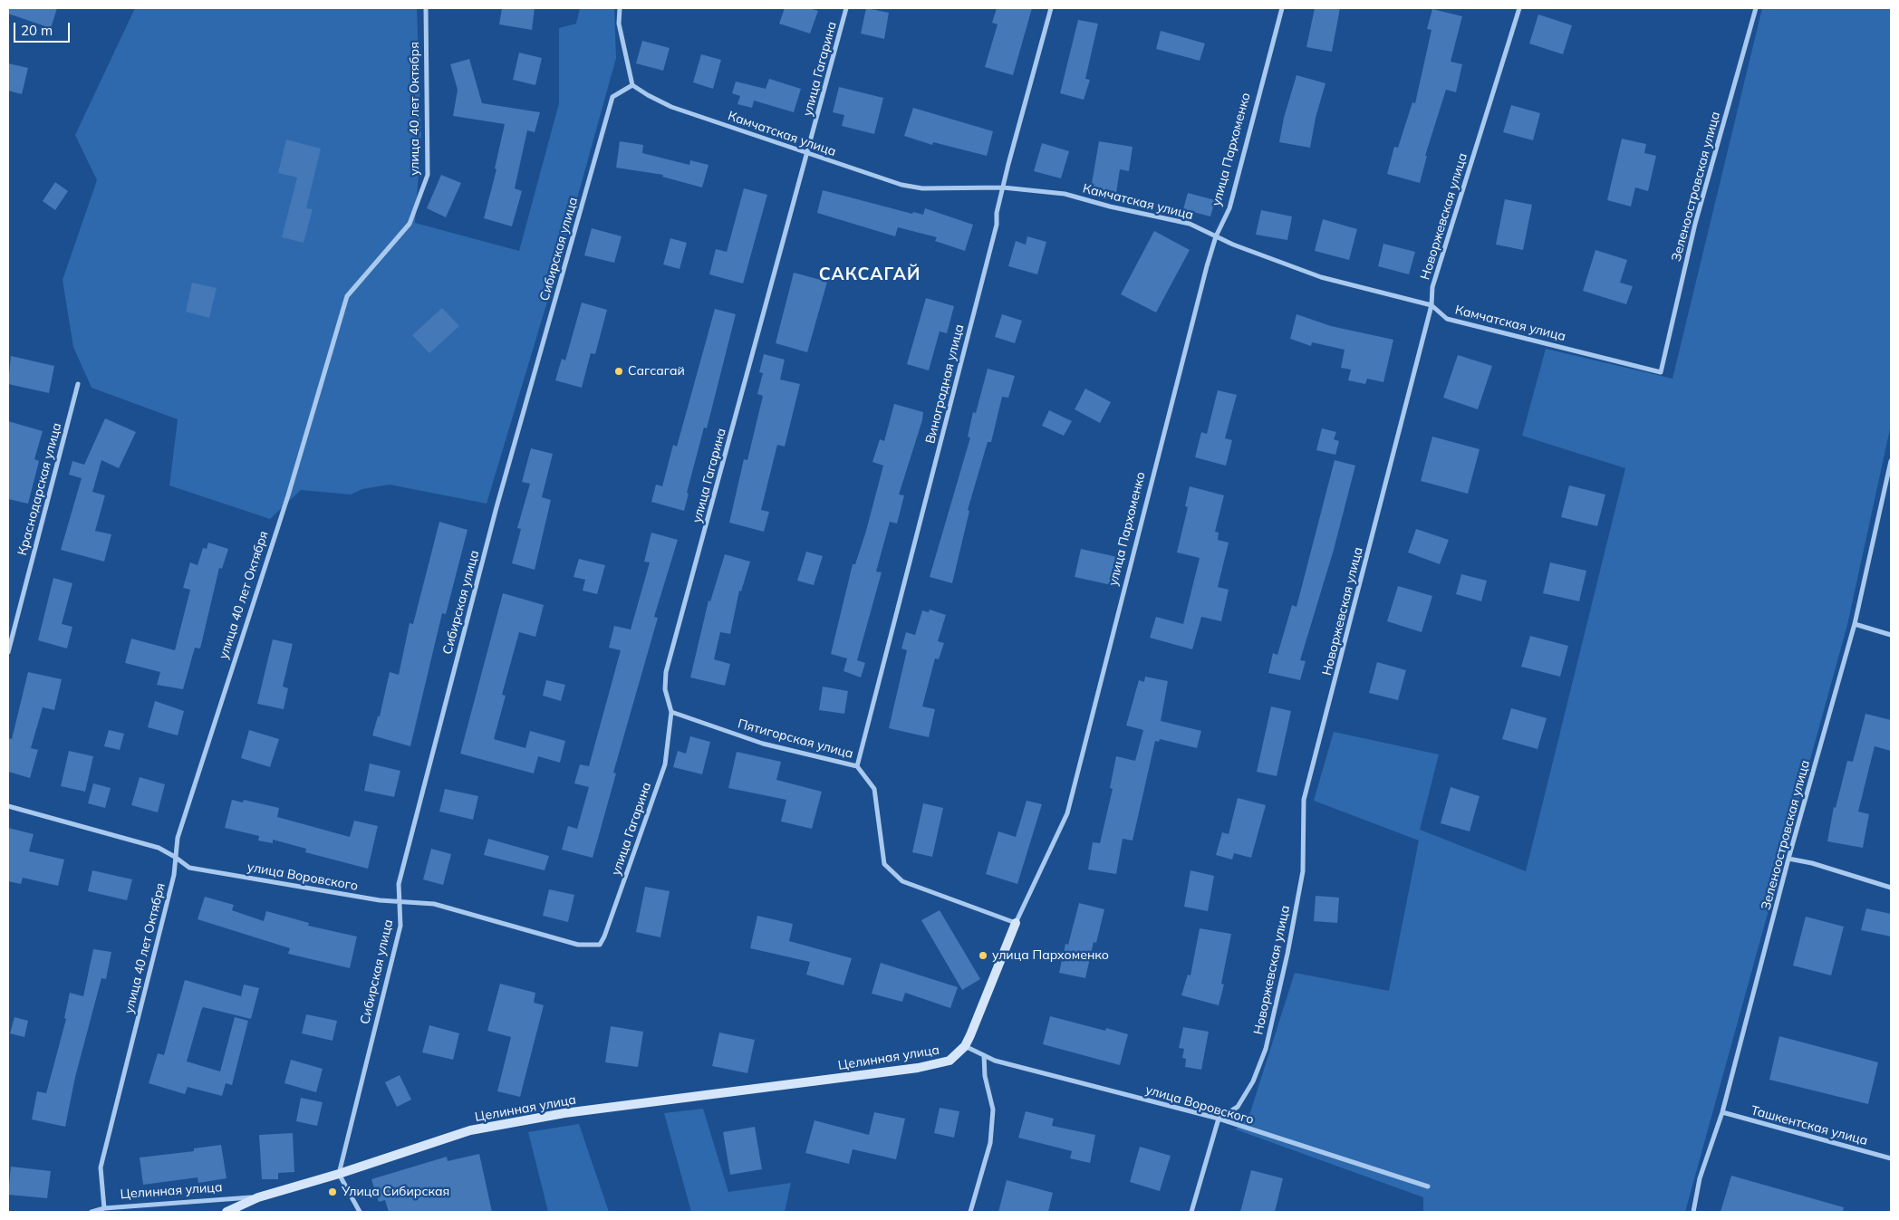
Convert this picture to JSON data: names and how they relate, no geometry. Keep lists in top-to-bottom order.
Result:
{
  "streets": {
    "street": [
      "улица Гагарина",
      "улица 40 лет Октября",
      "Камчатская улица",
      "улица Пархоменко",
      "Зеленоостровская улица",
      "Новоржевская улица",
      "Сибирская улица",
      "Виноградная улица",
      "Краснодарская улица",
      "Пятигорская улица",
      "улица Воровского",
      "Целинная улица",
      "Ташкентская улица"
    ]
  },
  "crossings": [
    ["улица Гагарина", "Камчатская улица"],
    ["улица Гагарина", "Пятигорская улица"],
    ["улица Гагарина", "улица Воровского"],
    ["улица 40 лет Октября", "улица Воровского"],
    ["улица 40 лет Октября", "Целинная улица"],
    ["Камчатская улица", "улица Пархоменко"],
    ["Камчатская улица", "Зеленоостровская улица"],
    ["Камчатская улица", "Новоржевская улица"],
    ["Камчатская улица", "Сибирская улица"],
    ["Камчатская улица", "Виноградная улица"],
    ["улица Пархоменко", "Пятигорская улица"],
    ["улица Пархоменко", "улица Воровского"],
    ["улица Пархоменко", "Целинная улица"],
    ["Зеленоостровская улица", "Ташкентская улица"],
    ["Новоржевская улица", "улица Воровского"],
    ["Сибирская улица", "улица Воровского"],
    ["Сибирская улица", "Целинная улица"],
    ["Виноградная улица", "Пятигорская улица"],
    ["улица Воровского", "Целинная улица"]
  ],
  "districts": ["САКСАГАЙ"],
  "places": ["Сагсагай", "улица Пархоменко", "Улица Сибирская"],
  "scale_bar": "20 m"
}
